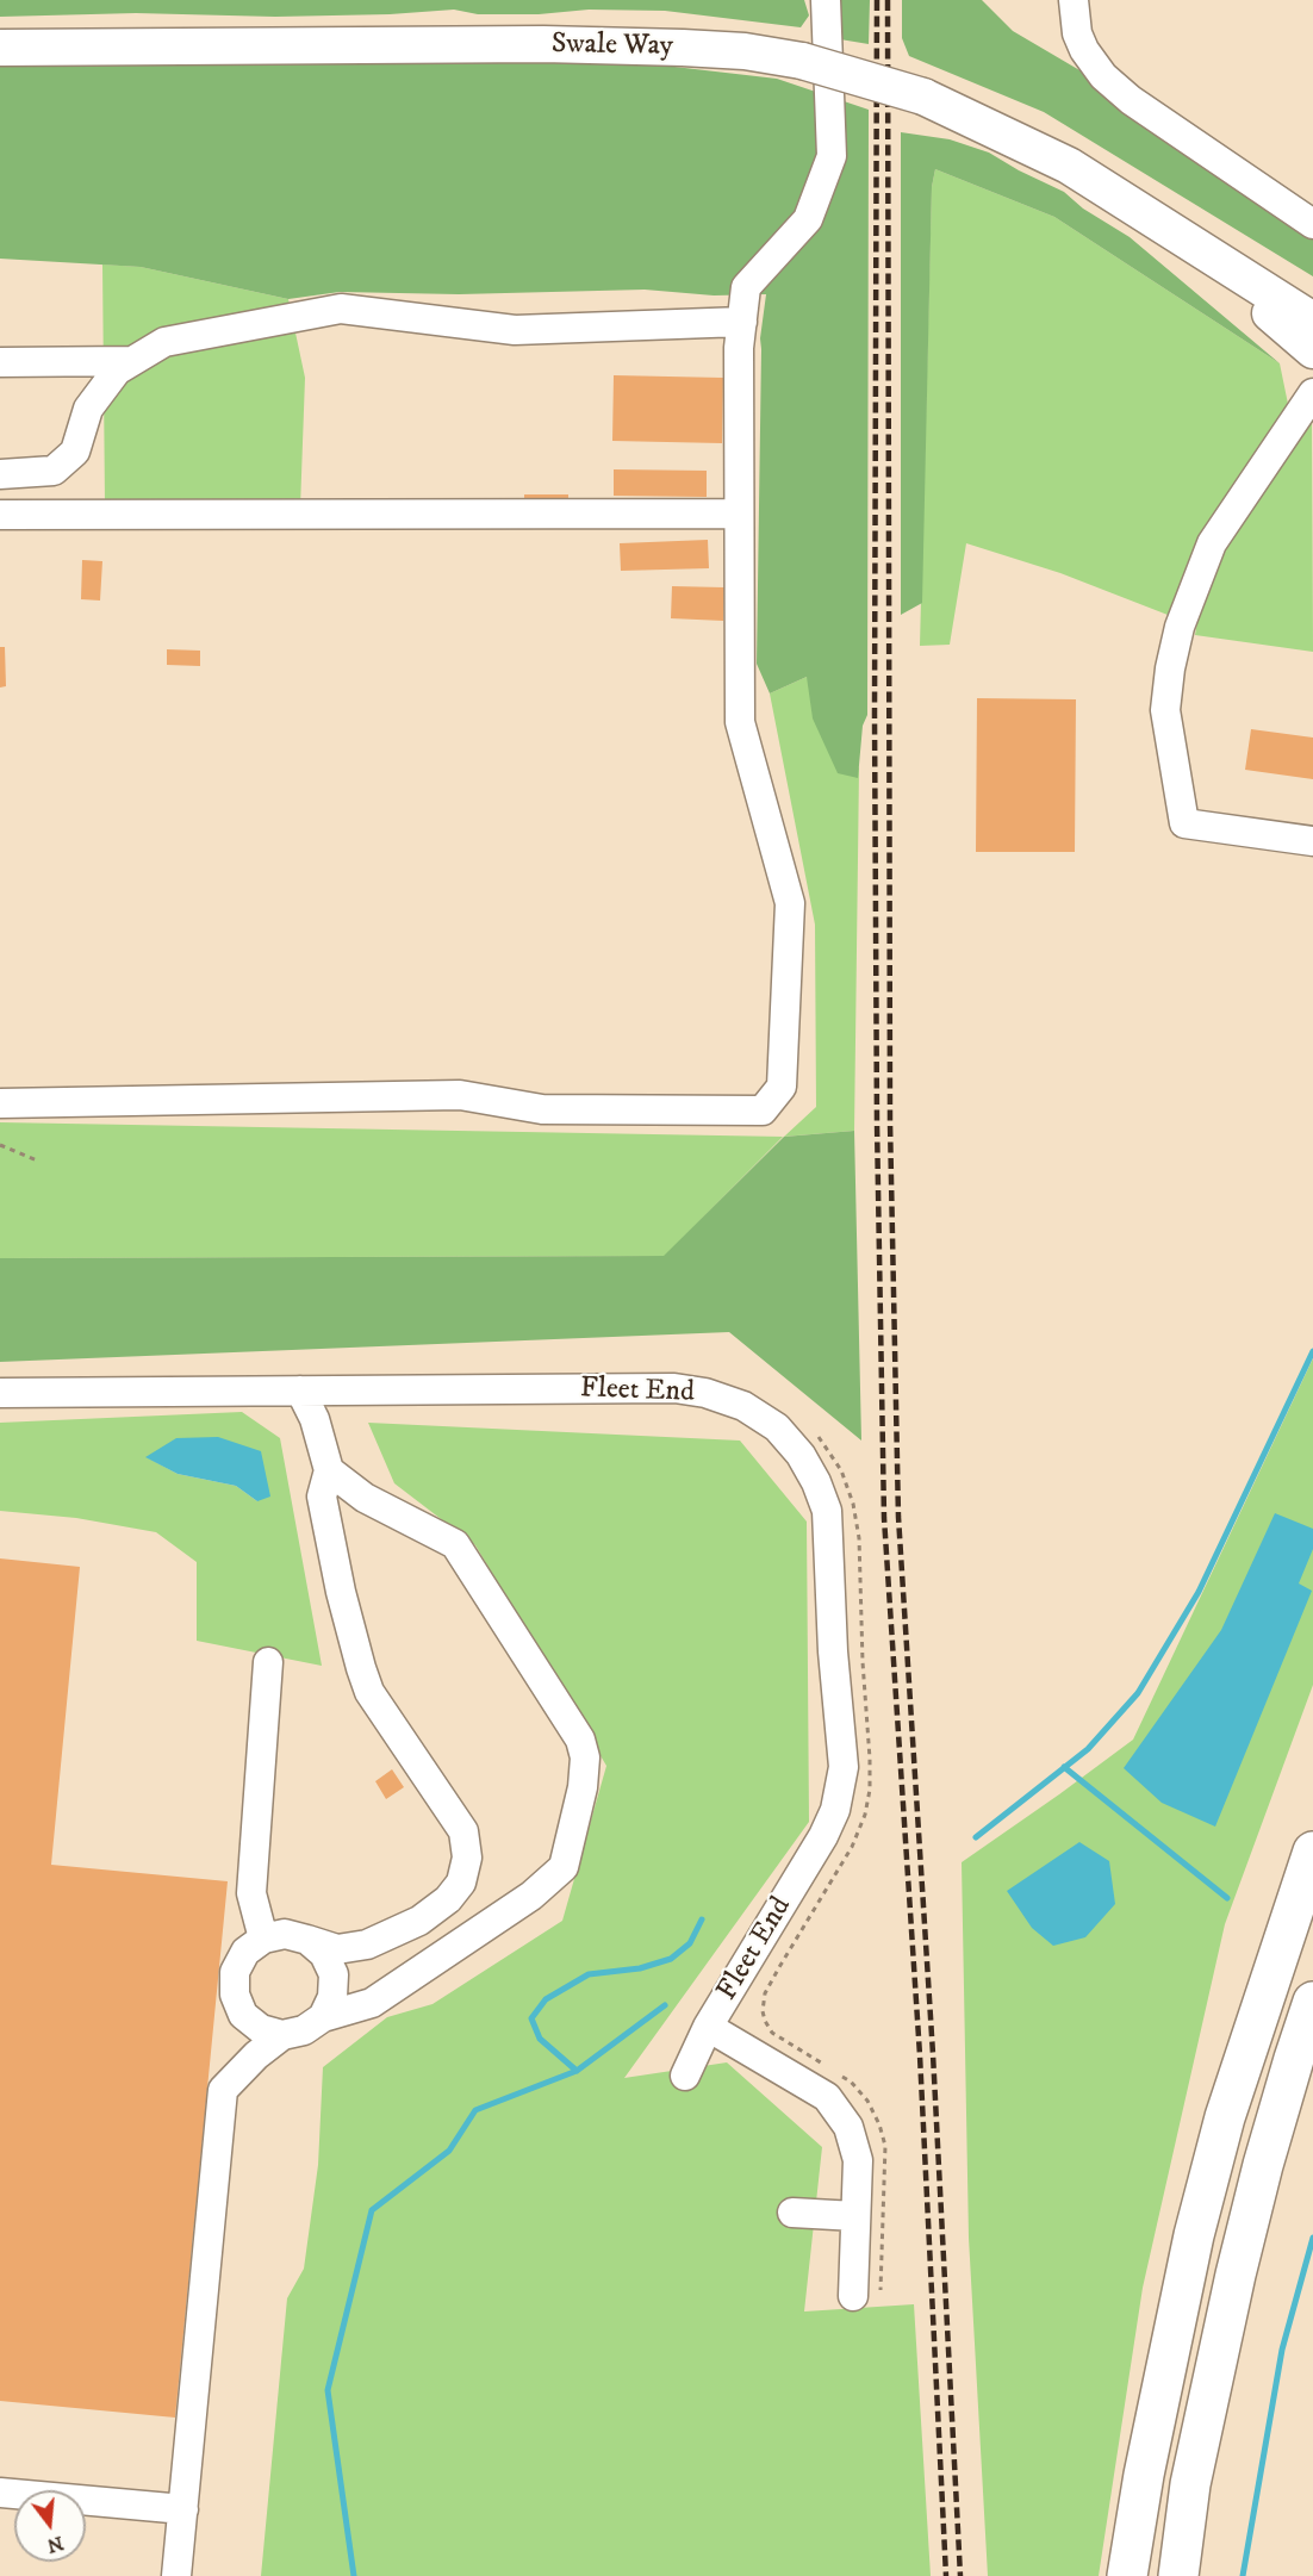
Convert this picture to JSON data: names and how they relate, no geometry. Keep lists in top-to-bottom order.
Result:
{
  "streets": {
    "main road": ["Swale Way"],
    "street": ["Fleet End"]
  },
  "north": "bottom"
}
